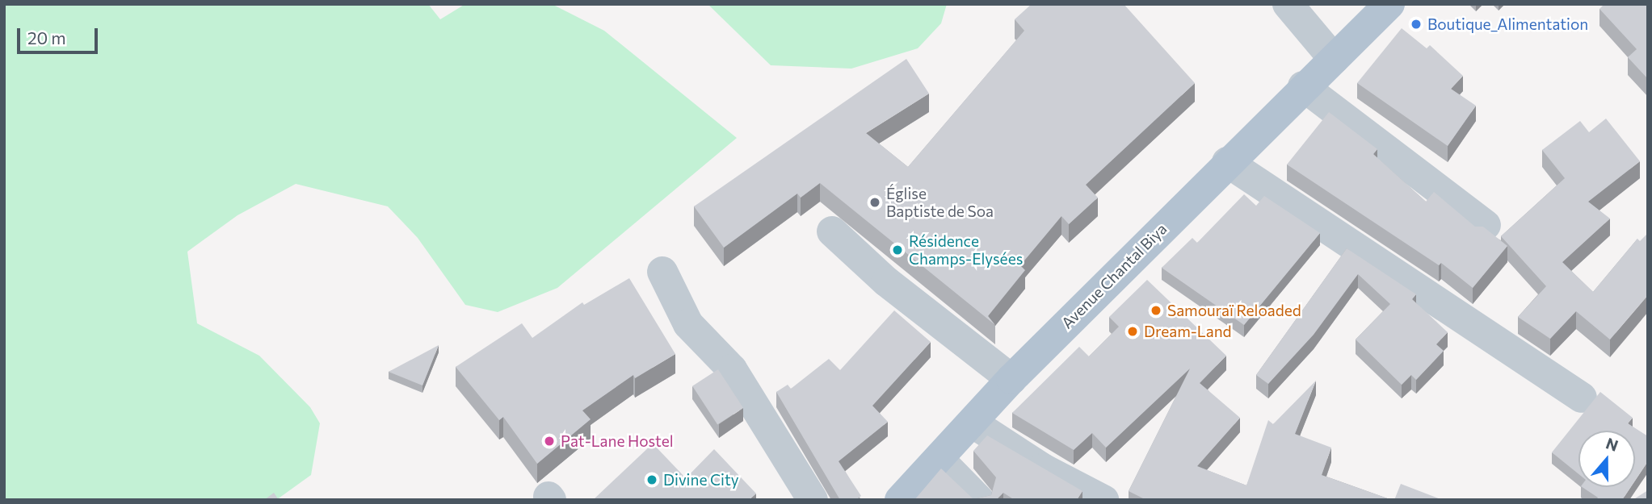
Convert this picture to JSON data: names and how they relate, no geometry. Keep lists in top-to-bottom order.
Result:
{
  "streets": {
    "main road": ["Avenue Chantal Biya"]
  },
  "places": [
    "Boutique_Alimentation",
    "Église Baptiste de Soa",
    "Résidence Champs-Elysées",
    "Samouraï Reloaded",
    "Dream-Land",
    "Pat-Lane Hostel",
    "Divine City"
  ],
  "scale_bar": "20 m",
  "north": "top"
}
